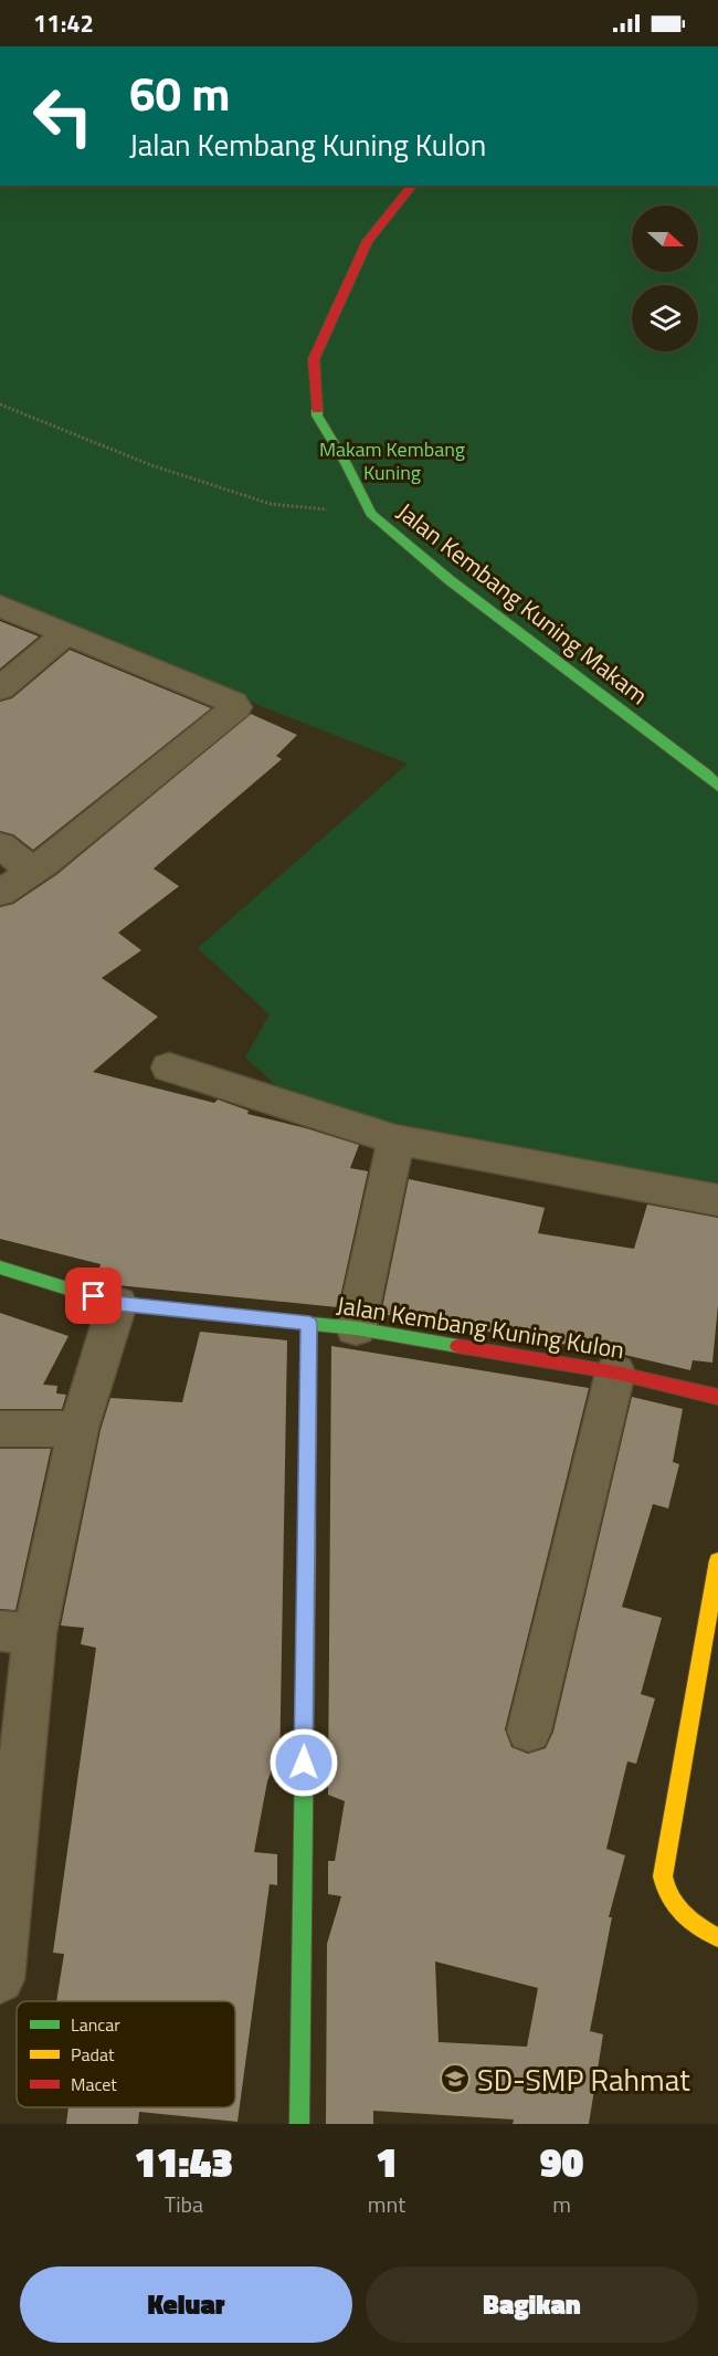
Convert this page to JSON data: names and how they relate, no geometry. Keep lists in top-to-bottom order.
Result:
{
  "streets": {
    "street": ["Jalan Kembang Kuning Makam", "Jalan Kembang Kuning Kulon"]
  },
  "parks": ["Makam Kembang Kuning"],
  "places": {
    "school or university": ["SD-SMP Rahmat"]
  },
  "legend": ["Lancar", "Padat", "Macet"],
  "north": "right",
  "page": {
    "status": "11:42",
    "turn": ["60 m", "Jalan Kembang Kuning Kulon"],
    "eta": [
      "11:43",
      "Tiba",
      "1",
      "mnt",
      "90",
      "m"
    ],
    "buttons": ["Keluar", "Bagikan"]
  }
}
